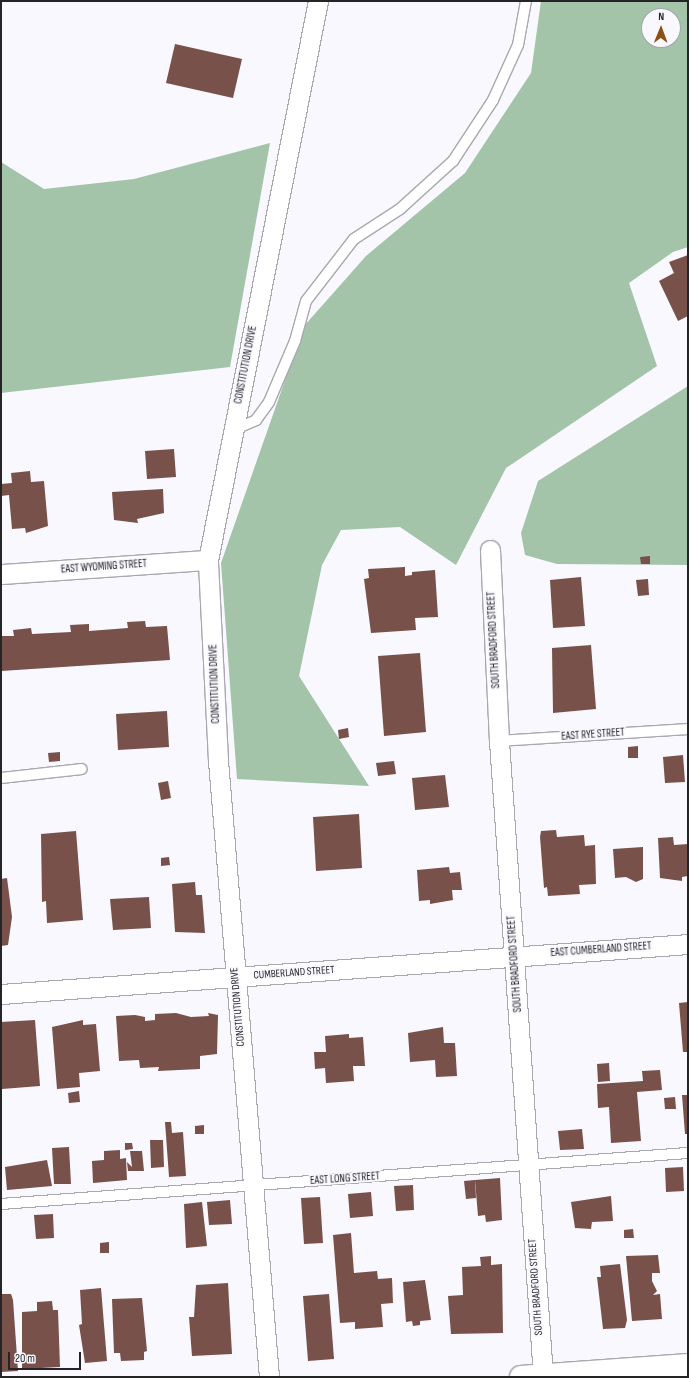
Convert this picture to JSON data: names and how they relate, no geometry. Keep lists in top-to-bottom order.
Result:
{
  "streets": {
    "street": [
      "CONSTITUTION DRIVE",
      "EAST WYOMING STREET",
      "SOUTH BRADFORD STREET",
      "EAST CUMBERLAND STREET",
      "CUMBERLAND STREET"
    ],
    "lane": ["EAST RYE STREET", "EAST LONG STREET"]
  },
  "crossings": [
    ["CONSTITUTION DRIVE", "EAST WYOMING STREET"],
    ["CONSTITUTION DRIVE", "CUMBERLAND STREET"],
    ["CONSTITUTION DRIVE", "EAST LONG STREET"],
    ["SOUTH BRADFORD STREET", "EAST RYE STREET"],
    ["SOUTH BRADFORD STREET", "EAST CUMBERLAND STREET"],
    ["SOUTH BRADFORD STREET", "CUMBERLAND STREET"],
    ["SOUTH BRADFORD STREET", "EAST LONG STREET"],
    ["EAST CUMBERLAND STREET", "CUMBERLAND STREET"]
  ],
  "scale_bar": "20 m",
  "north": "top"
}
